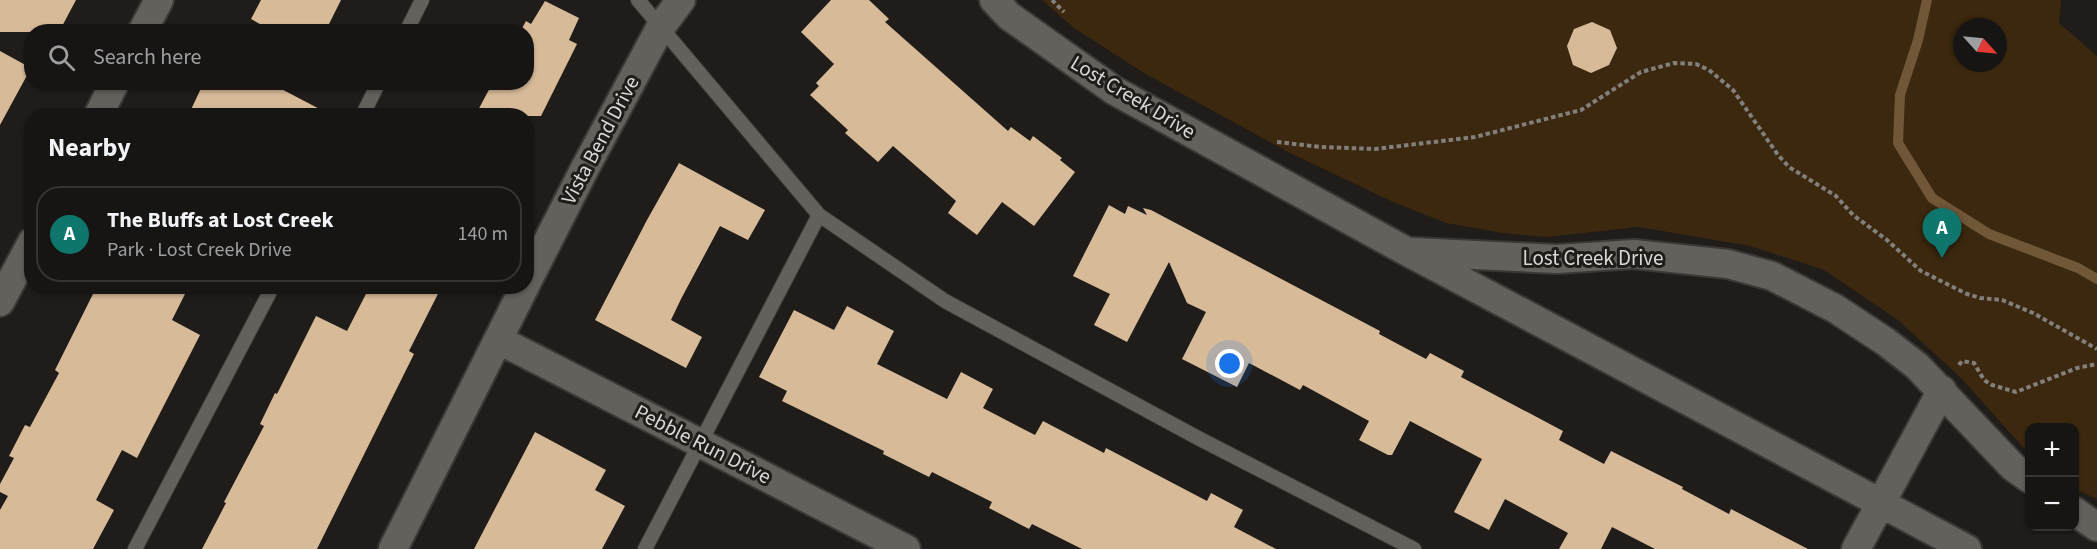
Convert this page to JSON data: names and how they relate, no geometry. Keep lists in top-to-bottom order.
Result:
{
  "streets": {
    "street": ["Lost Creek Drive", "Vista Bend Drive", "Pebble Run Drive"]
  },
  "crossings": [
    ["Vista Bend Drive", "Pebble Run Drive"]
  ],
  "north": "bottom right",
  "page": {
    "search": "Search here",
    "heading": "Nearby",
    "list": [
      {
        "mark": "A",
        "name": "The Bluffs at Lost Creek",
        "note": "Park · Lost Creek Drive",
        "value": "140 m"
      }
    ],
    "pins": "A",
    "map_buttons": ["+", "−"]
  }
}
